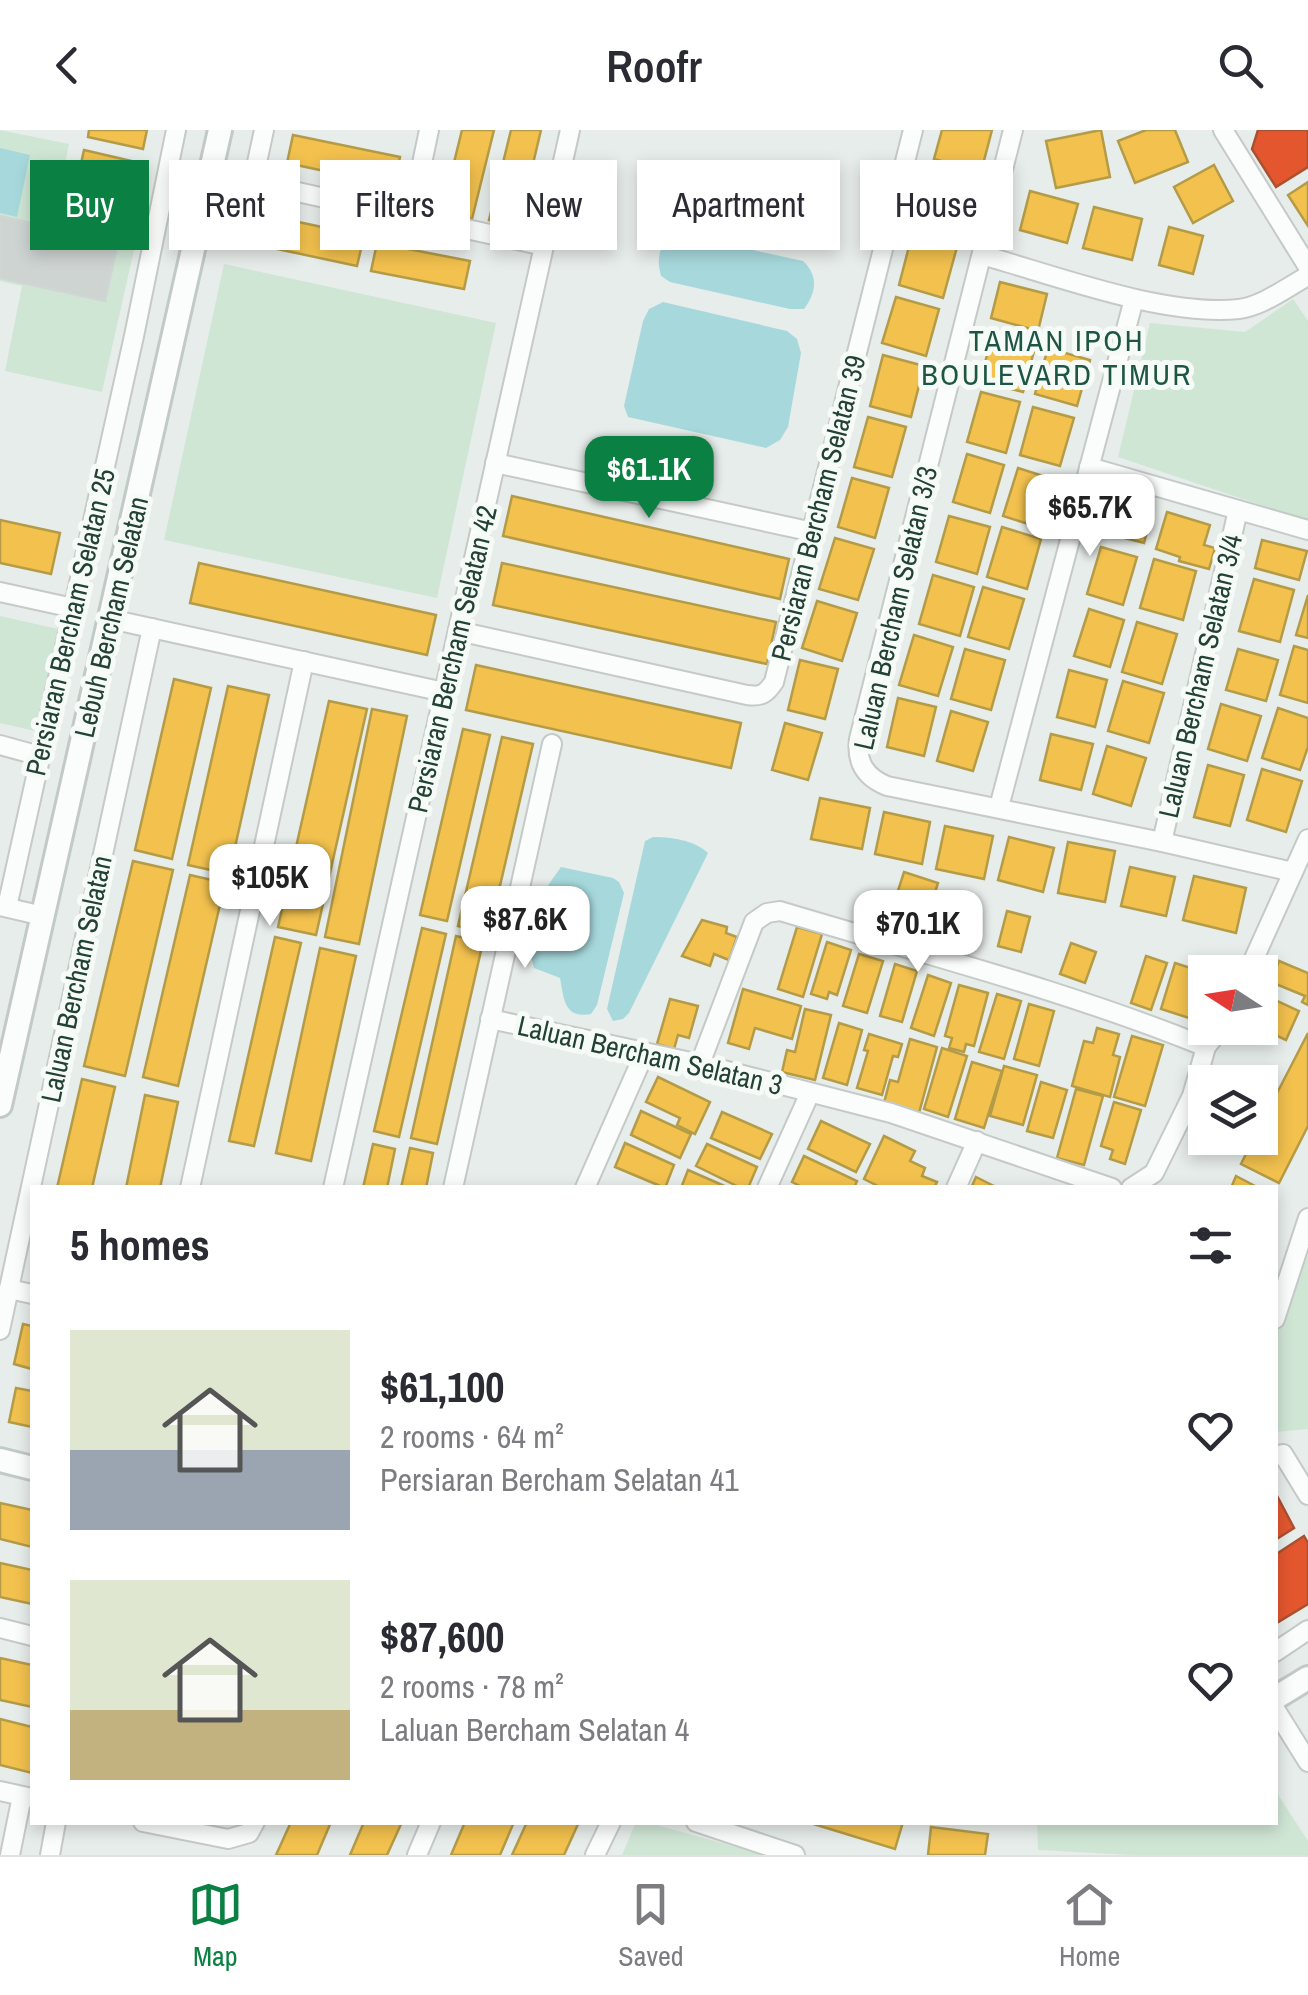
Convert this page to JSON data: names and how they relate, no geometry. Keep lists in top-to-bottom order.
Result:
{
  "streets": {
    "street": [
      "Persiaran Bercham Selatan 39",
      "Laluan Bercham Selatan 3/3",
      "Lebuh Bercham Selatan",
      "Persiaran Bercham Selatan 25",
      "Persiaran Bercham Selatan 42",
      "Laluan Bercham Selatan 3/4",
      "Laluan Bercham Selatan",
      "Laluan Bercham Selatan 3"
    ]
  },
  "crossings": [
    ["Persiaran Bercham Selatan 39", "Persiaran Bercham Selatan 42"],
    ["Laluan Bercham Selatan 3/3", "Laluan Bercham Selatan 3/4"],
    ["Lebuh Bercham Selatan", "Persiaran Bercham Selatan 25"]
  ],
  "districts": ["TAMAN IPOH BOULEVARD TIMUR"],
  "north": "left",
  "page": {
    "header": "Roofr",
    "chip": [
      "Buy",
      "Rent",
      "Filters",
      "New",
      "Apartment",
      "House"
    ],
    "price": [
      "$61.1K",
      "$65.7K",
      "$105K",
      "$87.6K",
      "$70.1K"
    ],
    "heading": "5 homes",
    "list": [
      {
        "name": "$61,100",
        "note": "2 rooms · 64 m² · Persiaran Bercham Selatan 41"
      },
      {
        "name": "$87,600",
        "note": "2 rooms · 78 m² · Laluan Bercham Selatan 4"
      }
    ],
    "tabs": ["Map", "Saved", "Home"]
  }
}
